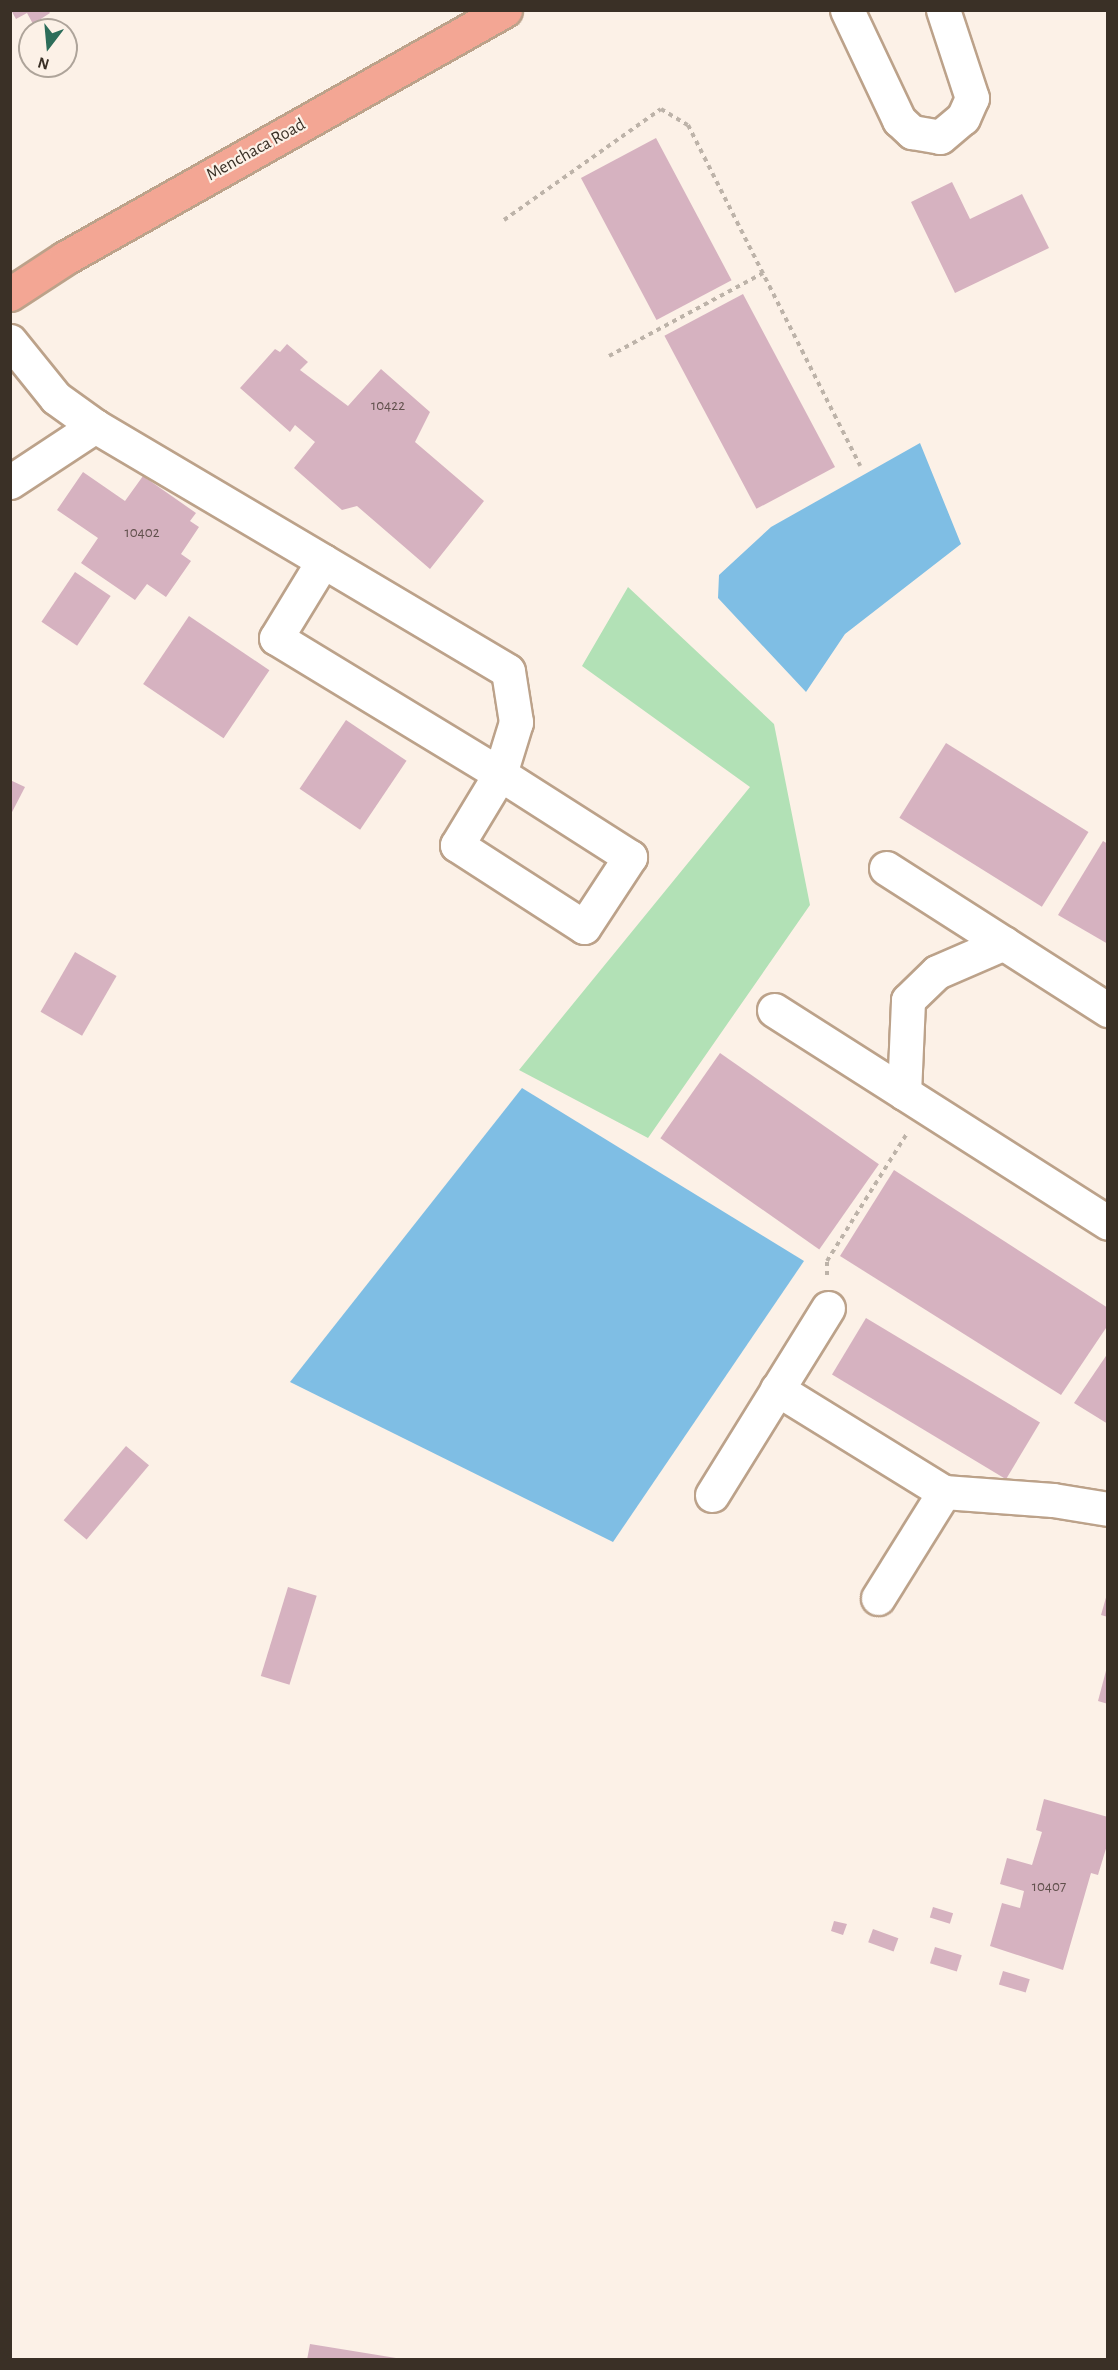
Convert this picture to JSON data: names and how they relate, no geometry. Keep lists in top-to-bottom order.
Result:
{
  "streets": {
    "main road": ["Menchaca Road"]
  },
  "house_numbers": ["10422", "10402", "10407"],
  "north": "bottom"
}
